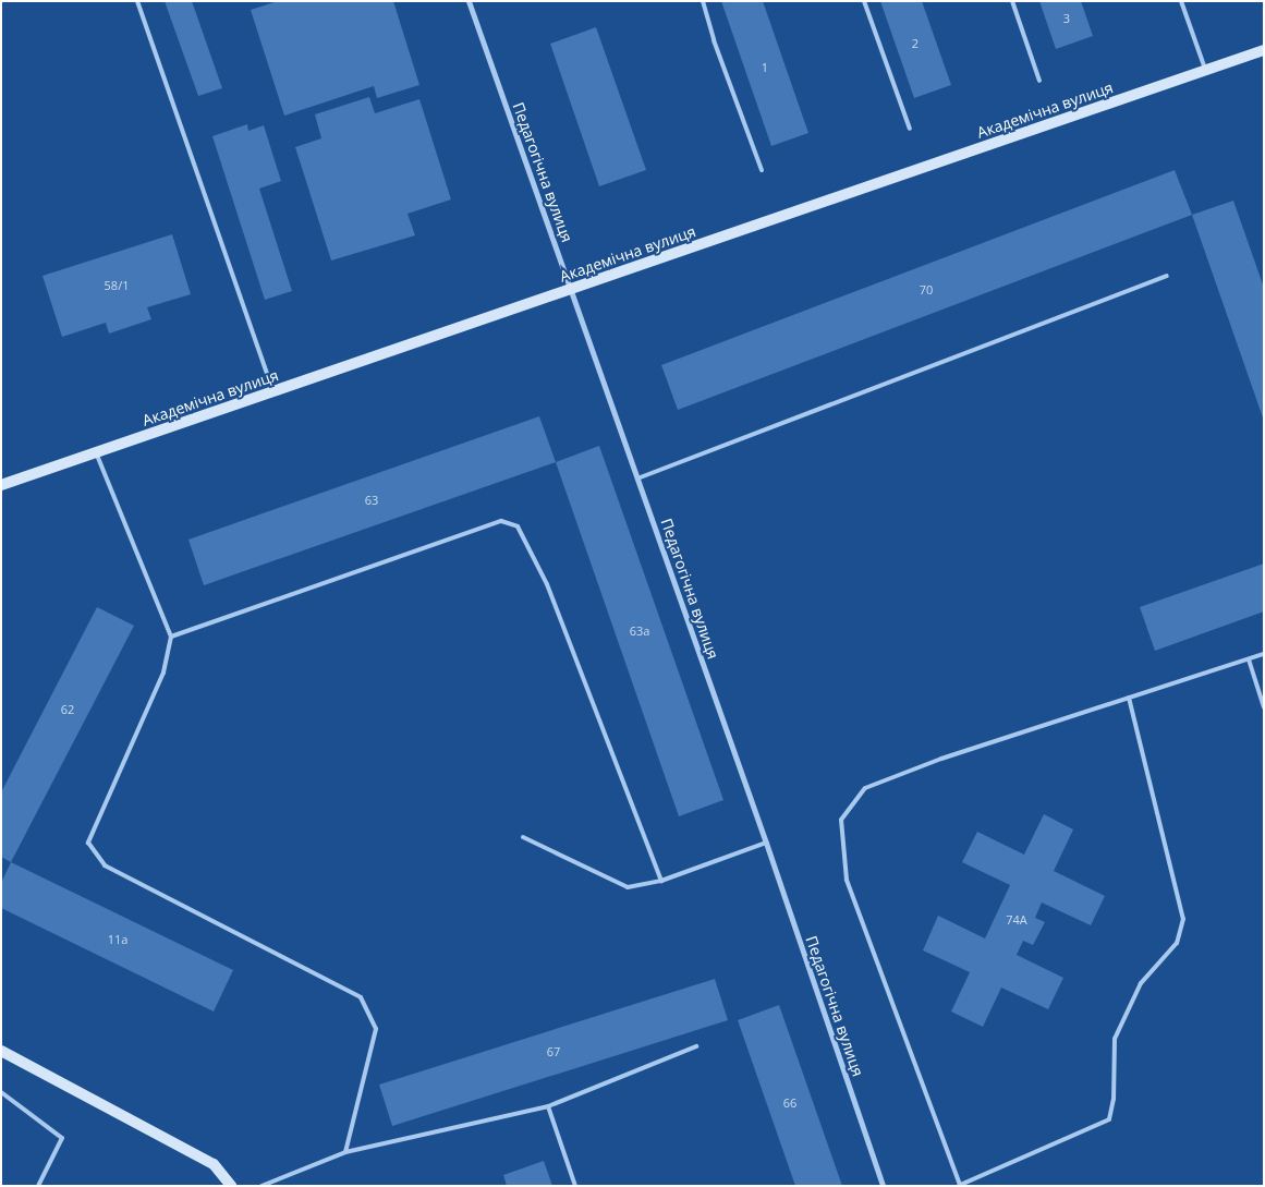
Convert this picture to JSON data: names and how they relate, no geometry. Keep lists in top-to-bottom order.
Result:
{
  "streets": {
    "main road": ["Академічна вулиця"],
    "street": ["Педагогічна вулиця"]
  },
  "crossings": [
    ["Академічна вулиця", "Педагогічна вулиця"]
  ],
  "house_numbers": [
    "3",
    "2",
    "1",
    "58/1",
    "70",
    "63",
    "63а",
    "62",
    "74А",
    "11а",
    "67",
    "66"
  ]
}
